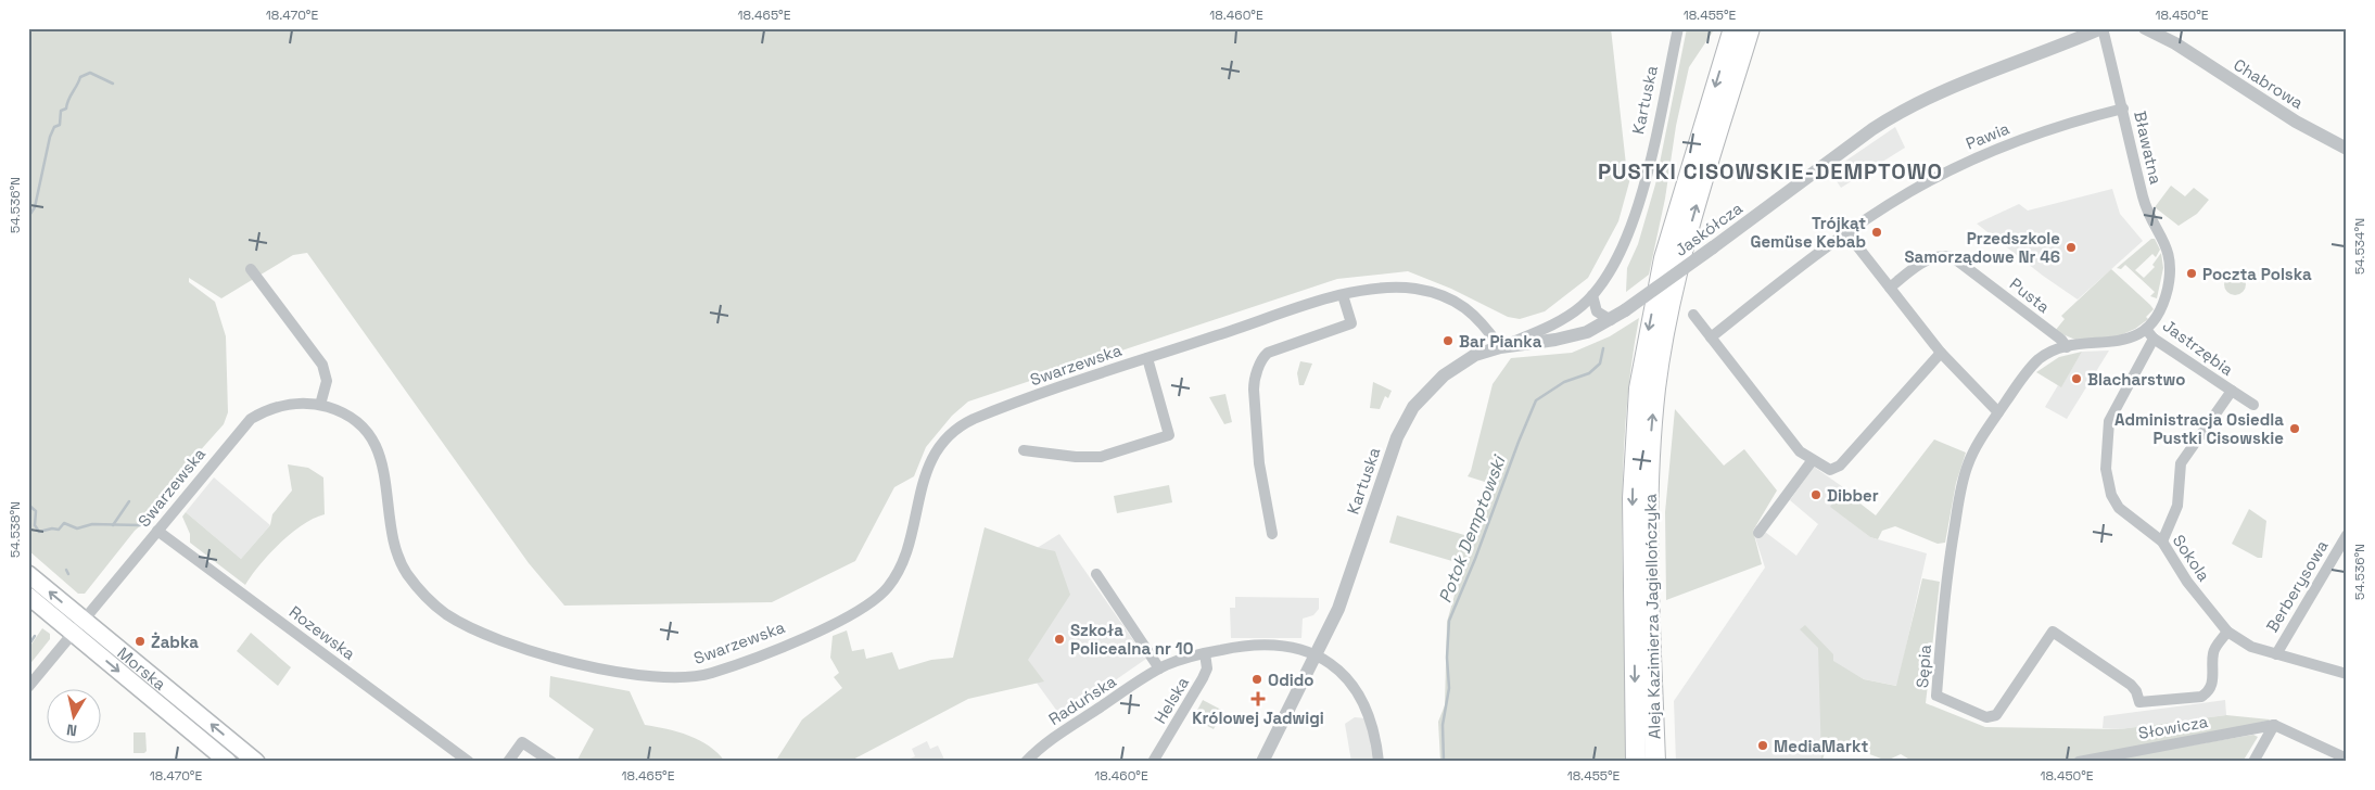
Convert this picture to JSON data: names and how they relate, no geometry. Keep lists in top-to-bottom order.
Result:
{
  "streets": {
    "highway": ["Aleja Kazimierza Jagiellończyka"],
    "main road": ["Morska"],
    "street": [
      "Chabrowa",
      "Kartuska",
      "Pawia",
      "Bławatna",
      "Jaskółcza",
      "Pusta",
      "Jastrzębia",
      "Swarzewska",
      "Sokola",
      "Berberysowa",
      "Rozewska",
      "Sępia",
      "Raduńska",
      "Helska",
      "Słowicza"
    ]
  },
  "crossings": [
    ["Kartuska", "Jaskółcza"],
    ["Kartuska", "Swarzewska"],
    ["Kartuska", "Raduńska"],
    ["Pawia", "Bławatna"],
    ["Bławatna", "Jaskółcza"],
    ["Bławatna", "Jastrzębia"],
    ["Bławatna", "Sępia"],
    ["Jaskółcza", "Swarzewska"],
    ["Pusta", "Sępia"],
    ["Jastrzębia", "Sokola"],
    ["Jastrzębia", "Sępia"],
    ["Swarzewska", "Rozewska"],
    ["Swarzewska", "Morska"],
    ["Sokola", "Berberysowa"],
    ["Sokola", "Sępia"],
    ["Raduńska", "Helska"]
  ],
  "districts": ["PUSTKI CISOWSKIE-DEMPTOWO"],
  "water": ["Potok Demptowski"],
  "places": {
    "other": [
      "Trójkąt Gemüse Kebab",
      "Przedszkole Samorządowe Nr 46",
      "Poczta Polska",
      "Bar Pianka",
      "Blacharstwo",
      "Administracja Osiedla Pustki Cisowskie",
      "Dibber",
      "Szkoła Policealna nr 10",
      "Żabka",
      "Odido",
      "MediaMarkt"
    ],
    "health": ["Królowej Jadwigi"]
  },
  "north": "bottom",
  "coordinates": [
    "18.470°E",
    "18.465°E",
    "18.460°E",
    "18.455°E",
    "18.450°E",
    "54.536°N",
    "54.534°N",
    "54.538°N"
  ]
}
